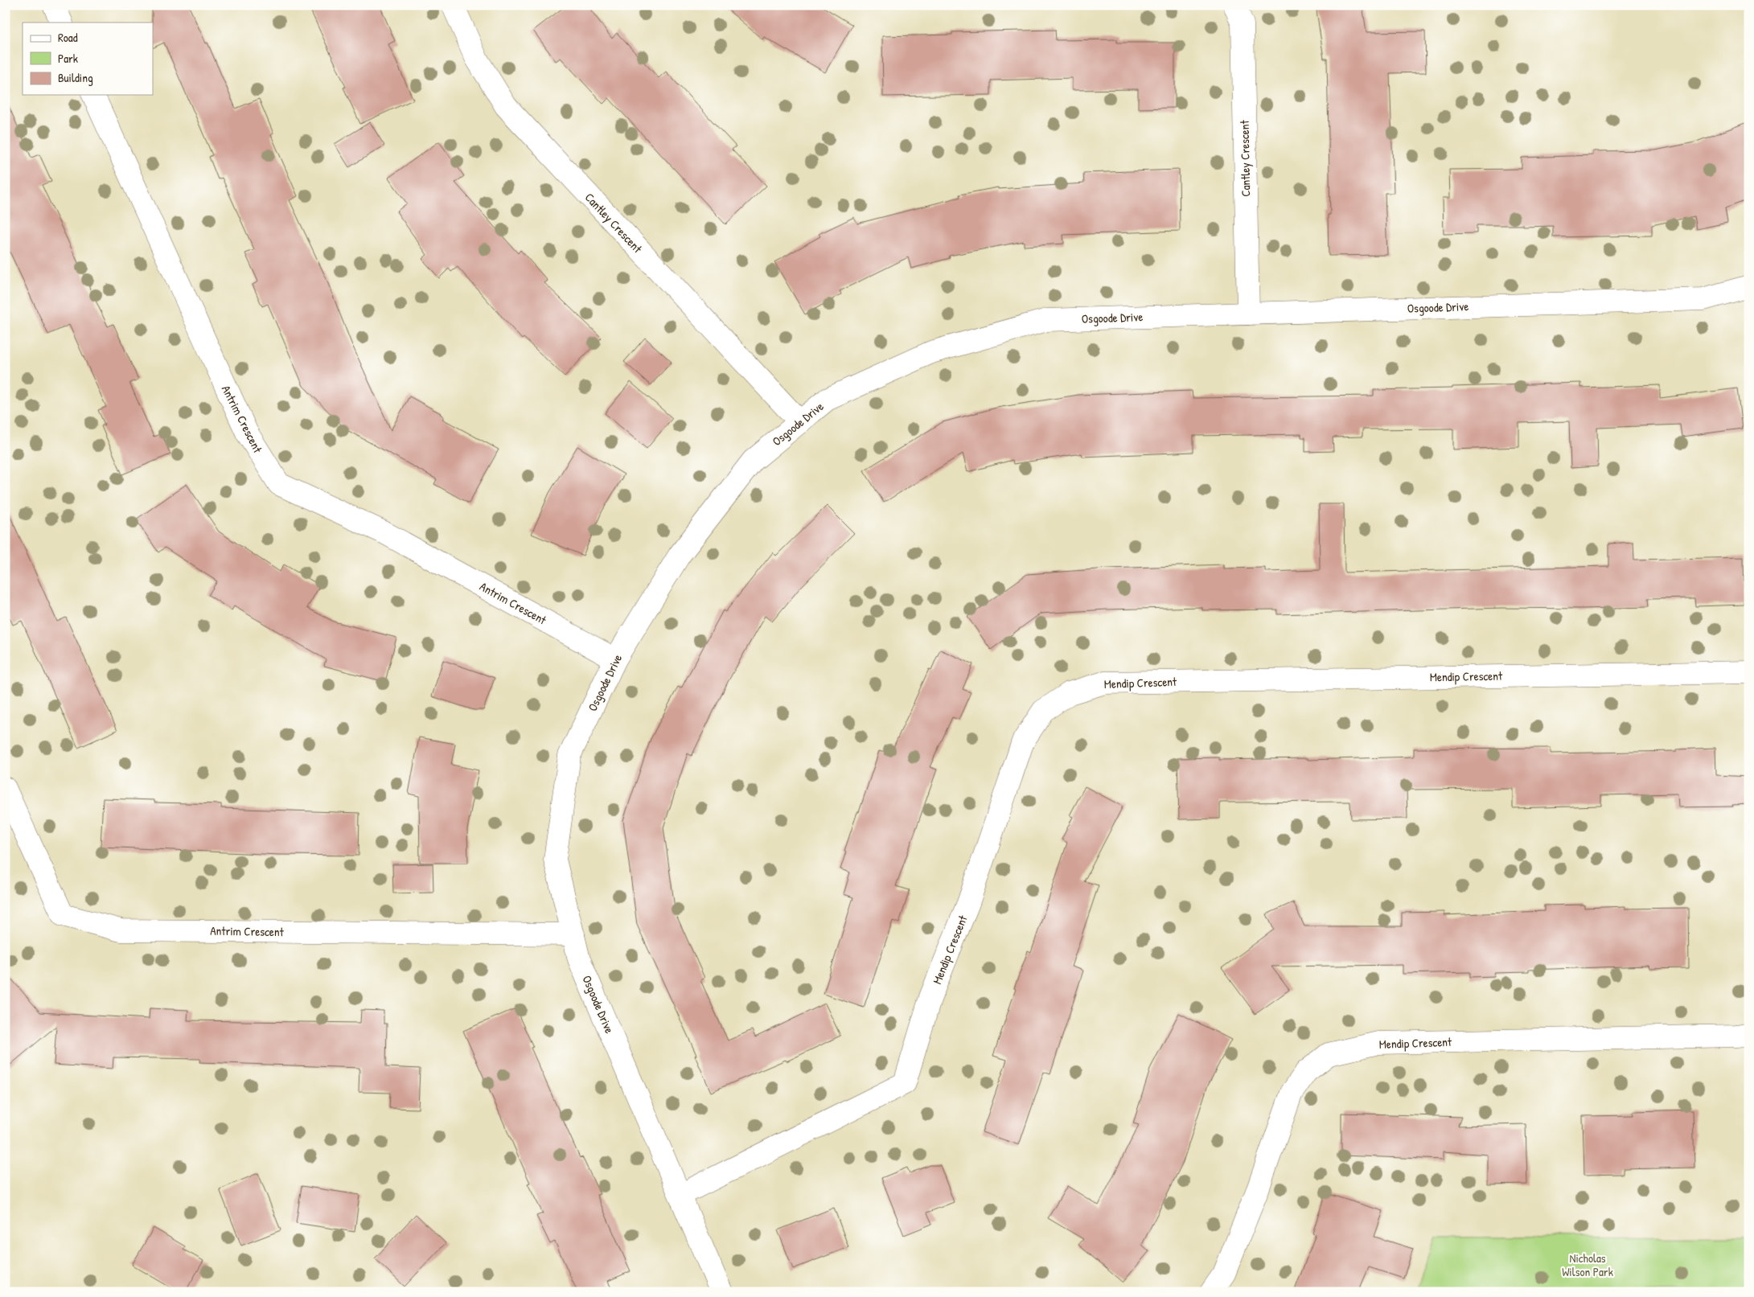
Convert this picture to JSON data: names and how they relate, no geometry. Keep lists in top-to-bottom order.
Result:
{
  "streets": {
    "street": [
      "Cantley Crescent",
      "Osgoode Drive",
      "Antrim Crescent",
      "Mendip Crescent"
    ]
  },
  "crossings": [
    ["Cantley Crescent", "Osgoode Drive"],
    ["Osgoode Drive", "Antrim Crescent"],
    ["Osgoode Drive", "Mendip Crescent"]
  ],
  "parks": ["Nicholas Wilson Park"],
  "legend": ["Road", "Park", "Building"]
}
